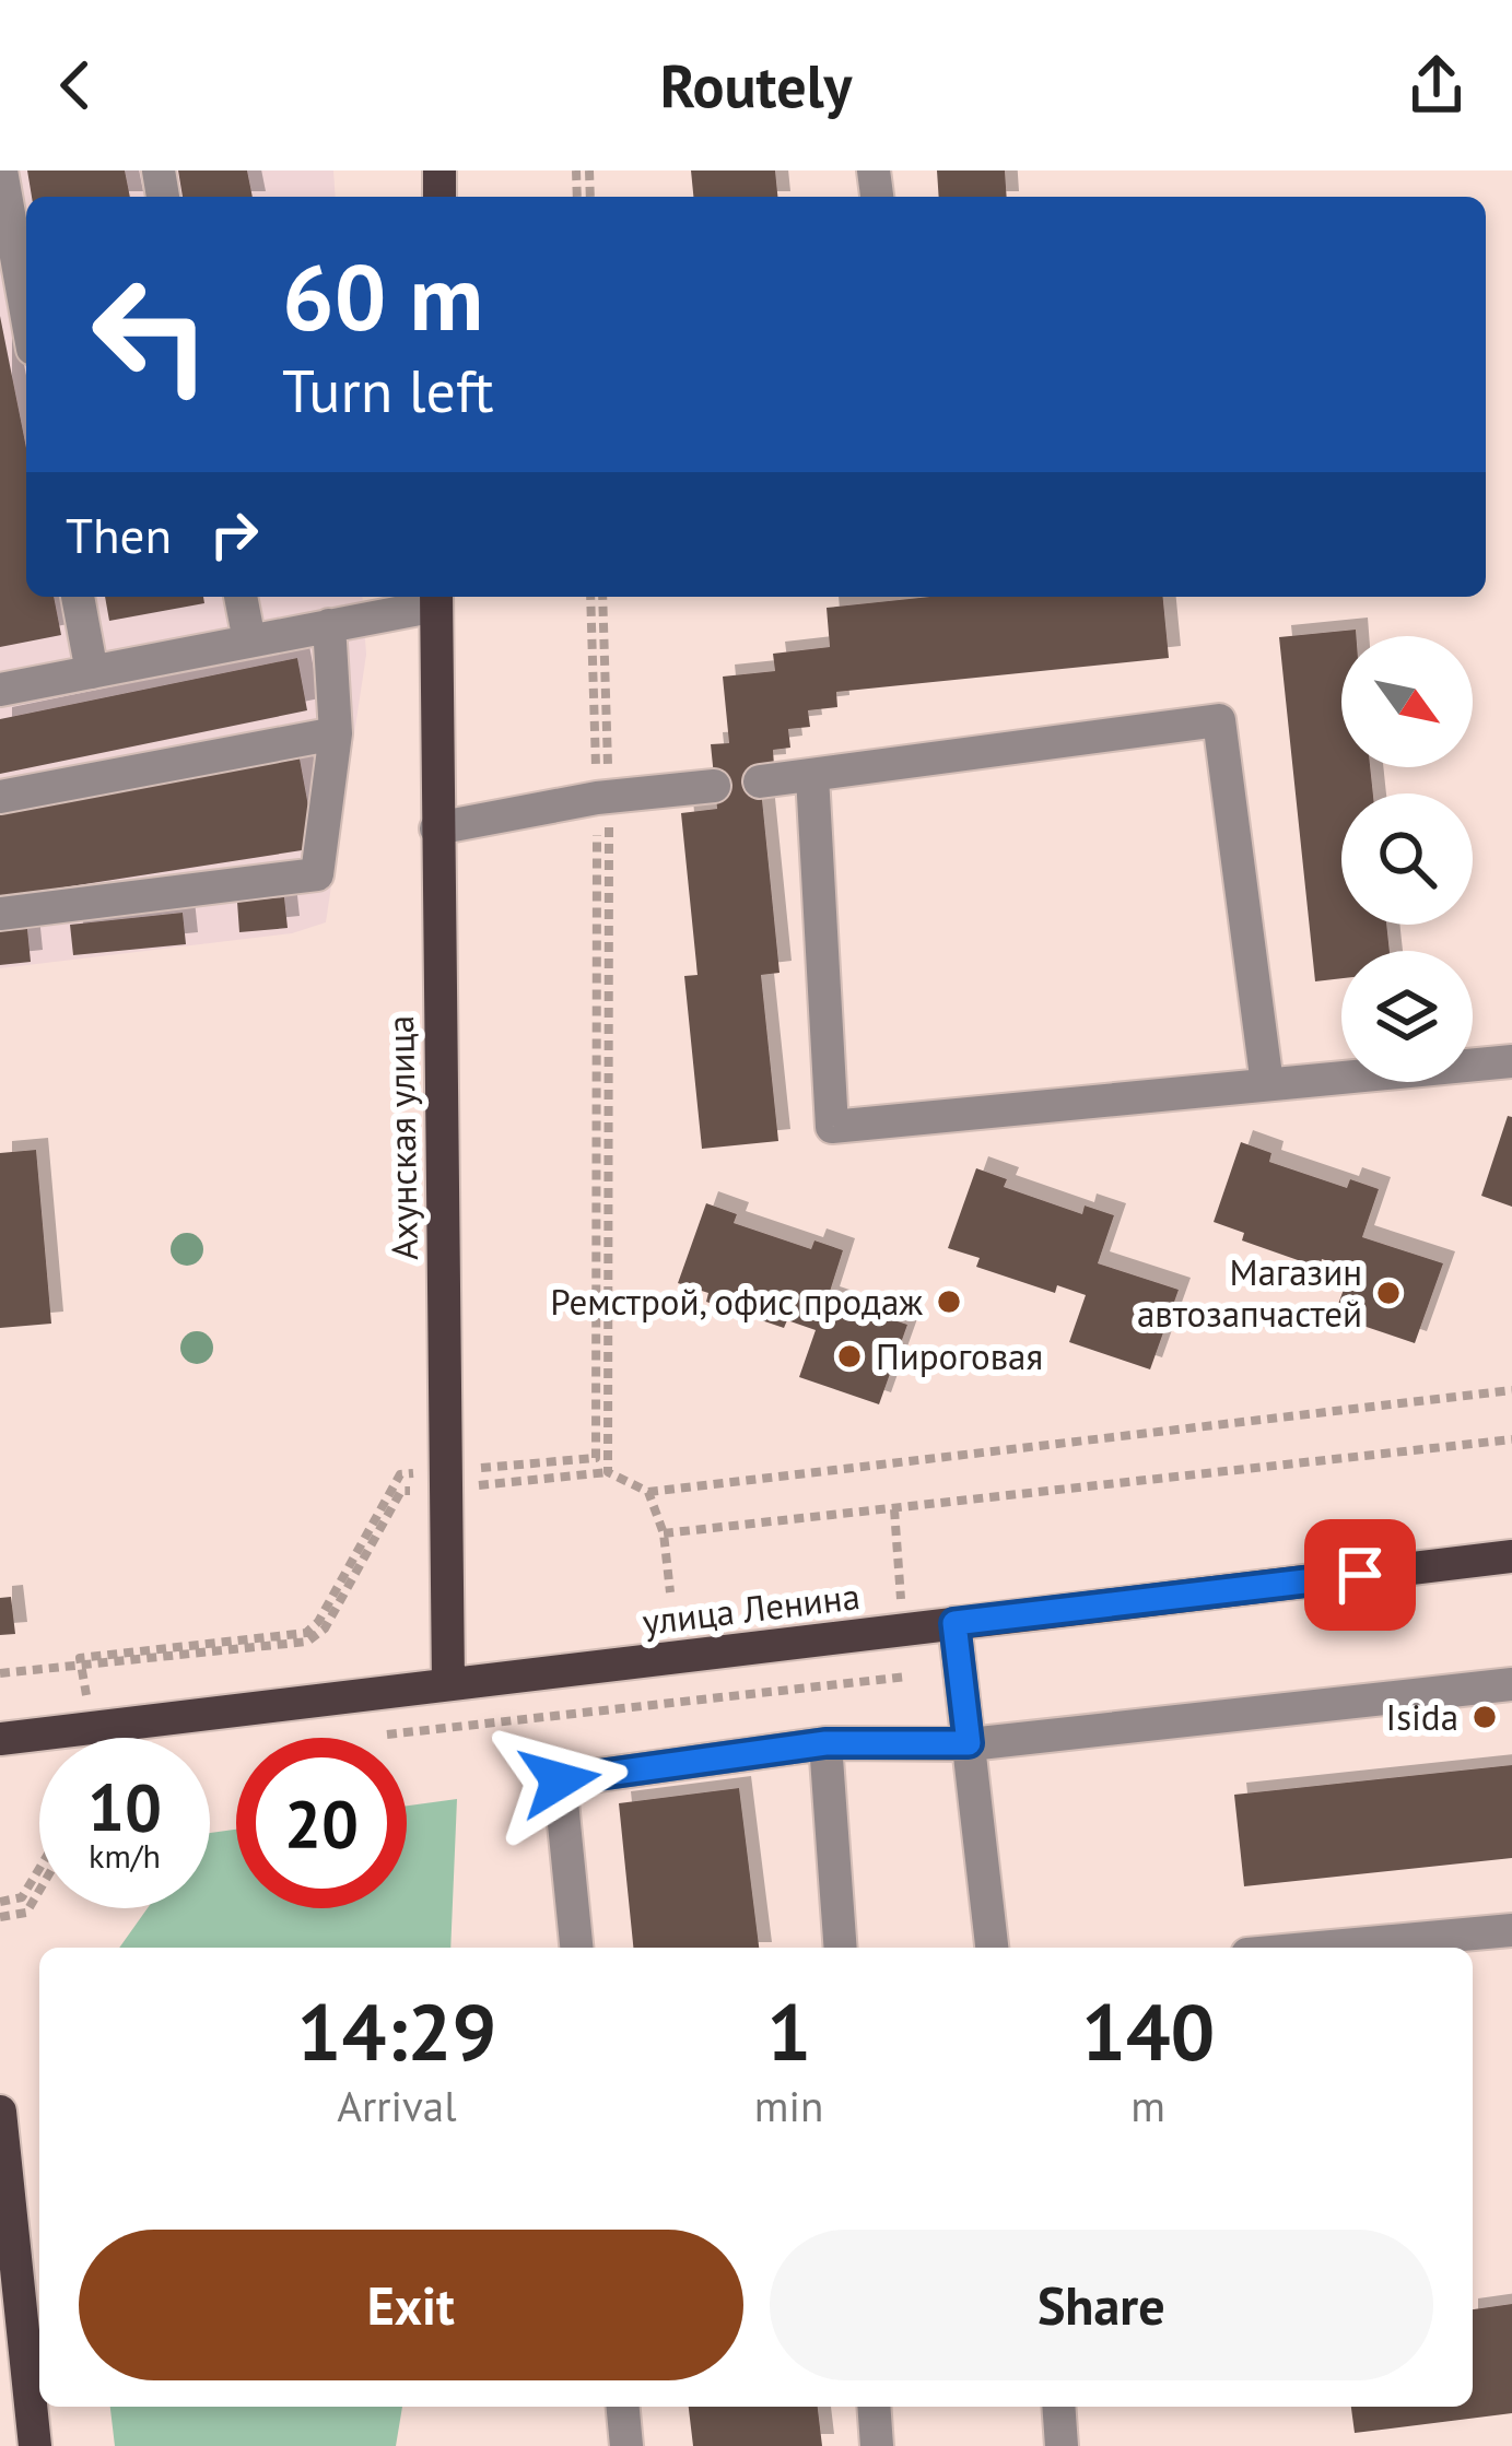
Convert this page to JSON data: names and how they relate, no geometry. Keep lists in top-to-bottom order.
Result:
{
  "streets": {
    "main road": ["Ахунская улица", "улица Ленина"]
  },
  "crossings": [
    ["Ахунская улица", "улица Ленина"]
  ],
  "places": [
    "Магазин автозапчастей",
    "Ремстрой, офис продаж",
    "Пироговая",
    "Isida"
  ],
  "north": "bottom right",
  "page": {
    "header": "Routely",
    "turn": ["60 m", "Turn left"],
    "then": "Then",
    "speed": "10 km/h",
    "limit": "20",
    "eta": [
      "14:29",
      "Arrival",
      "1",
      "min",
      "140",
      "m"
    ],
    "buttons": ["Exit", "Share"]
  }
}
